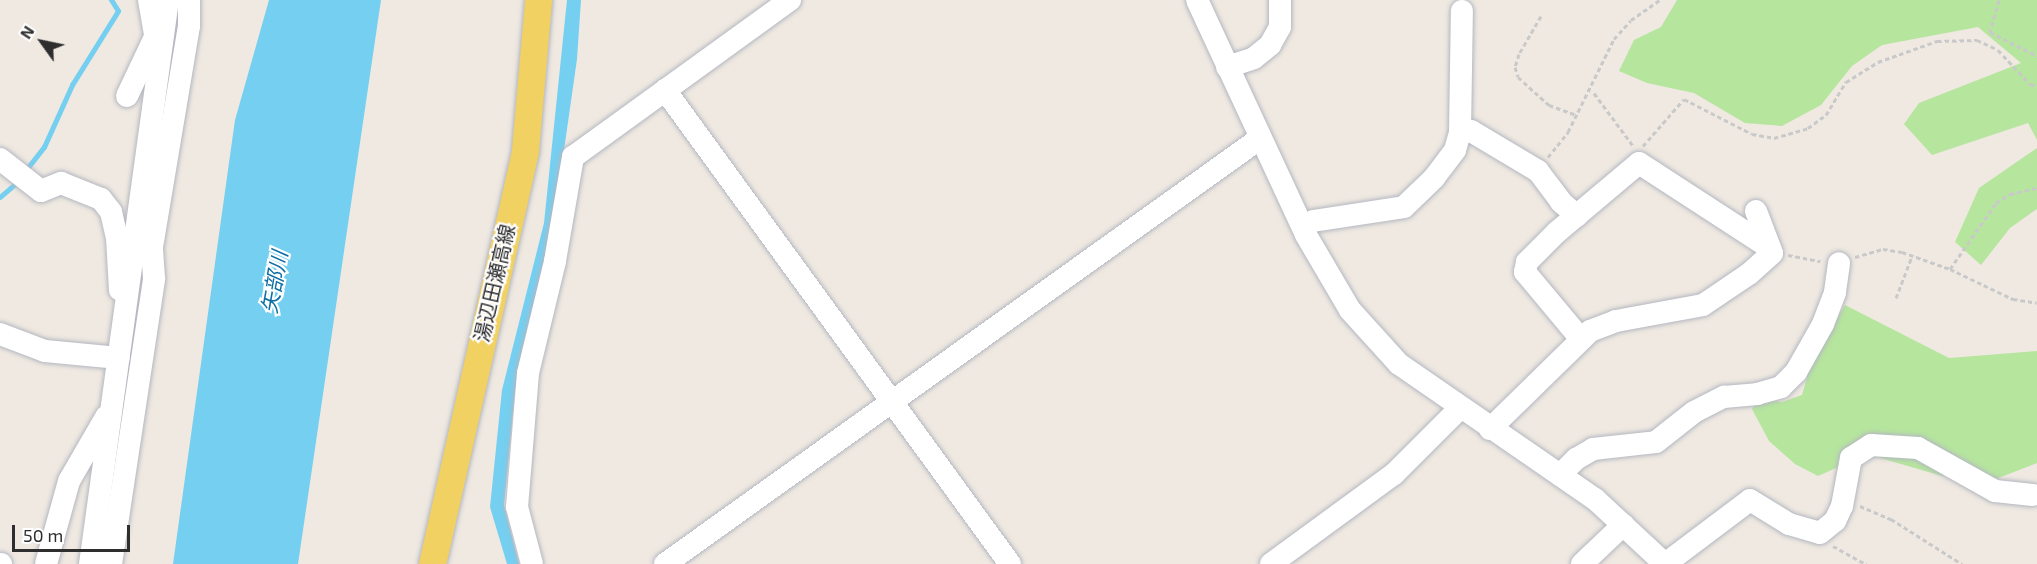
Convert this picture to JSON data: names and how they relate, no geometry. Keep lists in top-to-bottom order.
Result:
{
  "streets": {
    "main road": ["湯辺田瀬高線"]
  },
  "water": ["矢部川"],
  "scale_bar": "50 m",
  "north": "top left"
}
